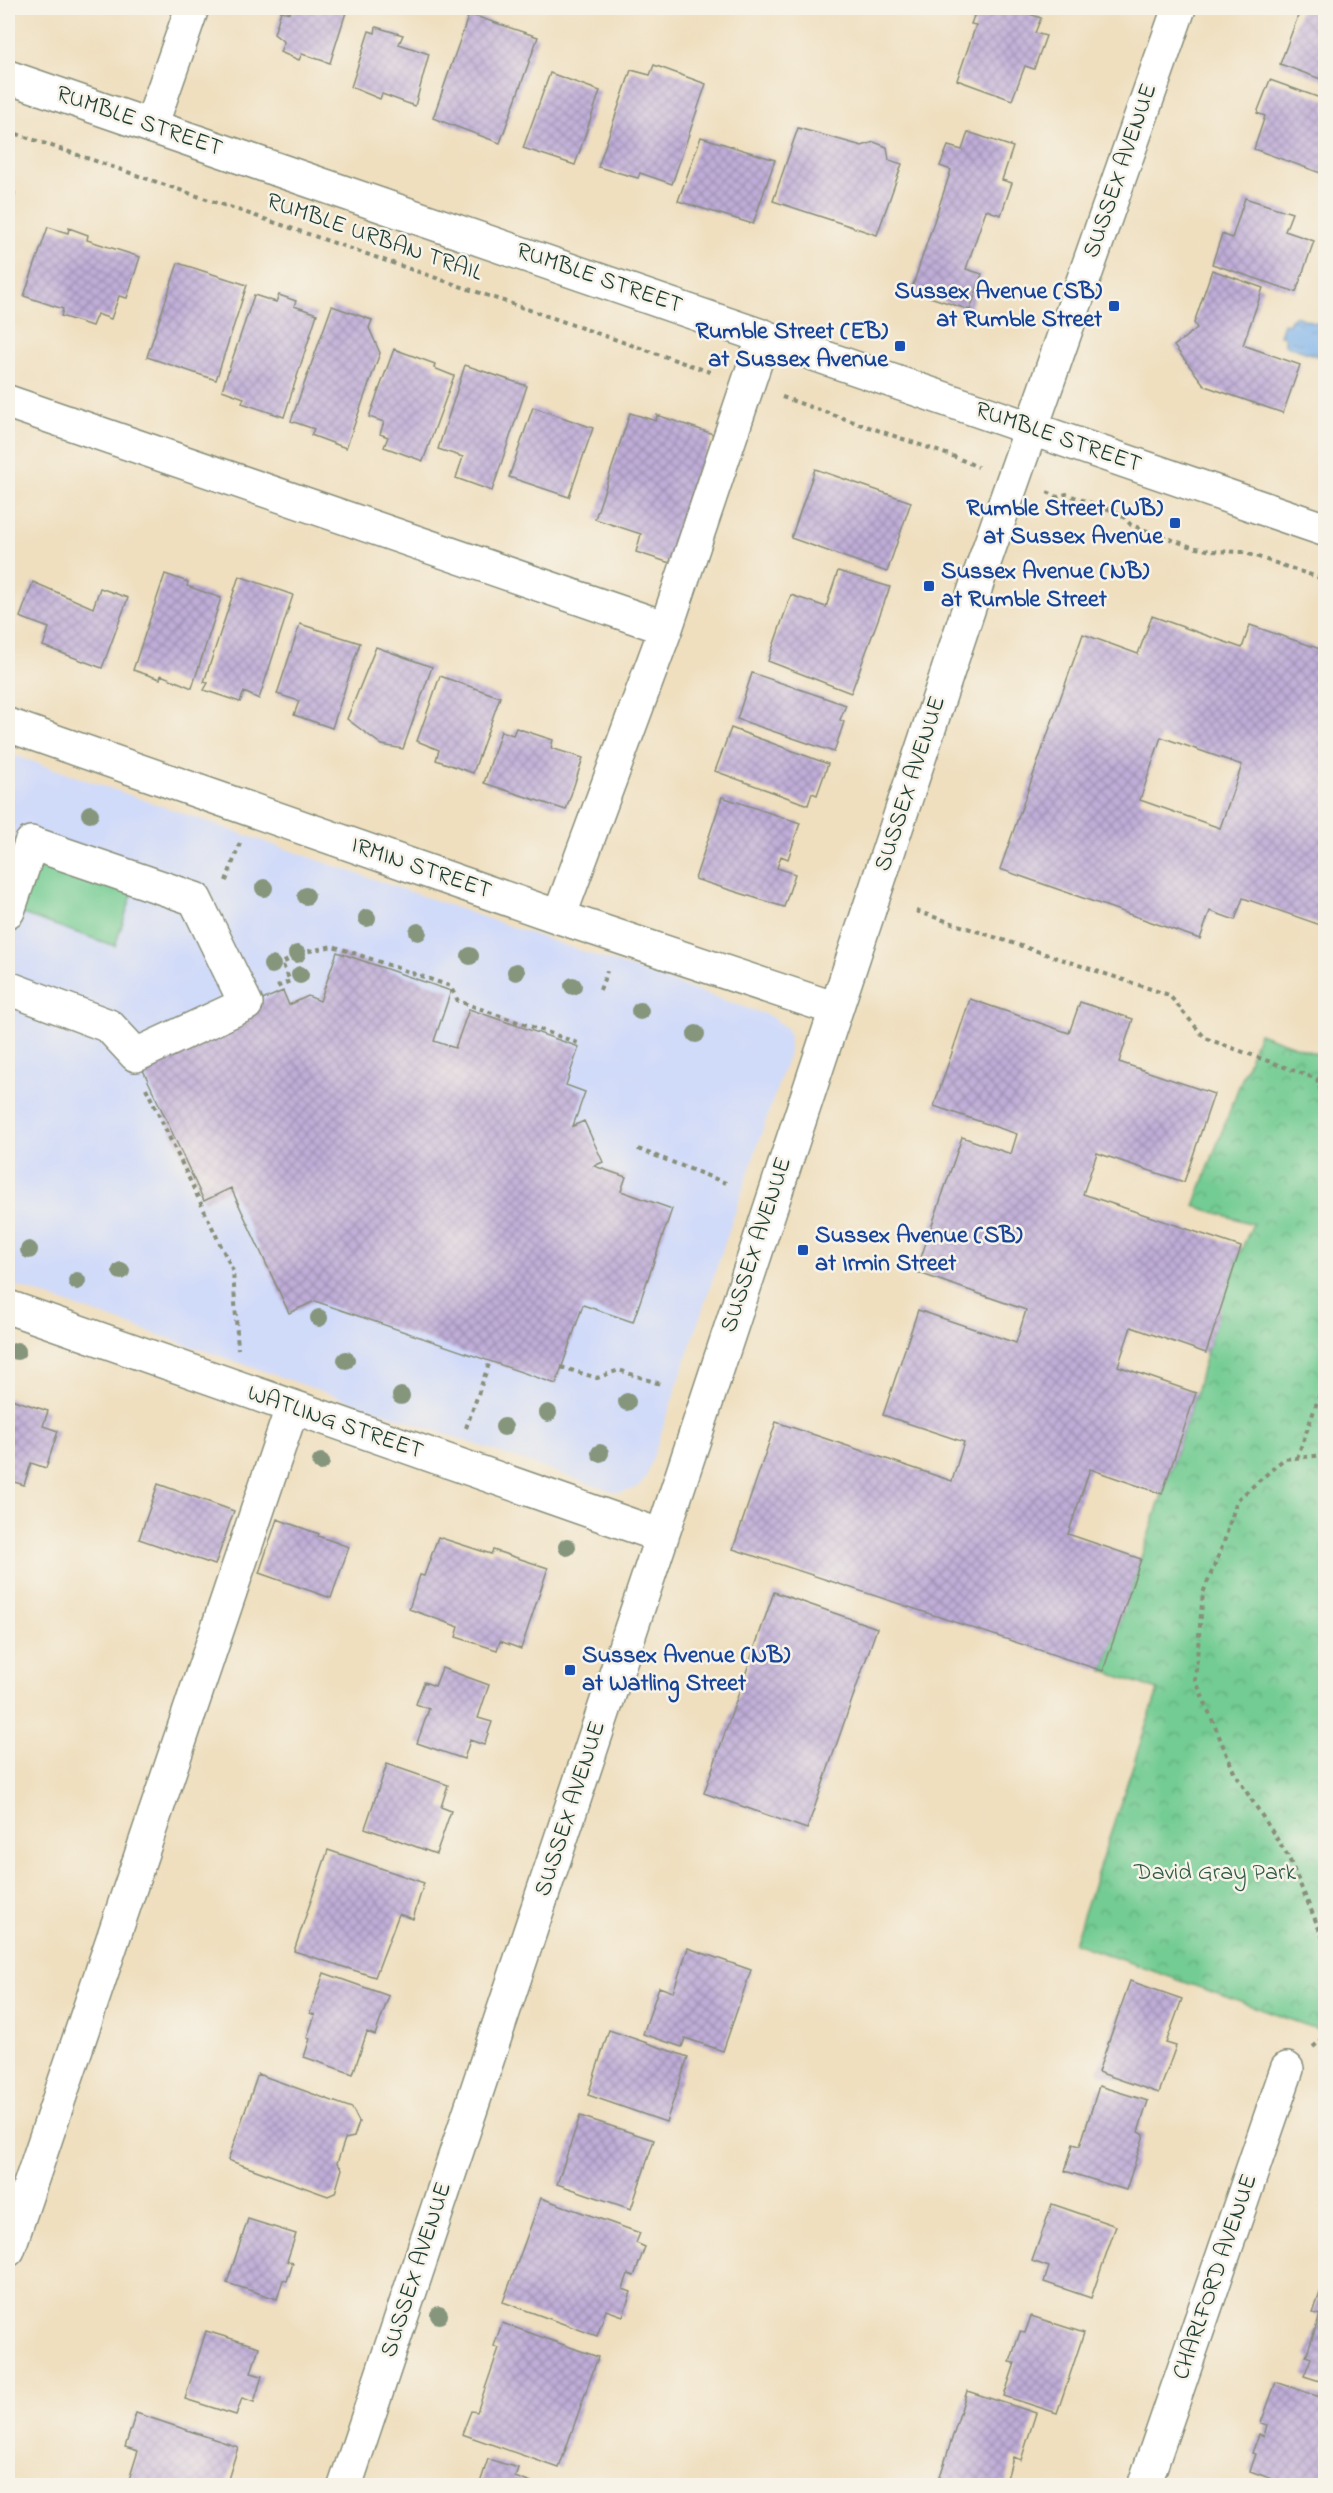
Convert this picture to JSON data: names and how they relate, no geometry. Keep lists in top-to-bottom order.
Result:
{
  "streets": {
    "street": [
      "RUMBLE STREET",
      "SUSSEX AVENUE",
      "IRMIN STREET",
      "WATLING STREET",
      "CHARLFORD AVENUE"
    ],
    "path": ["RUMBLE URBAN TRAIL"]
  },
  "crossings": [
    ["RUMBLE STREET", "SUSSEX AVENUE"],
    ["SUSSEX AVENUE", "IRMIN STREET"],
    ["SUSSEX AVENUE", "WATLING STREET"]
  ],
  "parks": ["David Gray Park"],
  "places": {
    "transit": [
      "Sussex Avenue (SB) at Rumble Street",
      "Rumble Street (EB) at Sussex Avenue",
      "Rumble Street (WB) at Sussex Avenue",
      "Sussex Avenue (NB) at Rumble Street",
      "Sussex Avenue (SB) at Irmin Street",
      "Sussex Avenue (NB) at Watling Street"
    ]
  }
}
